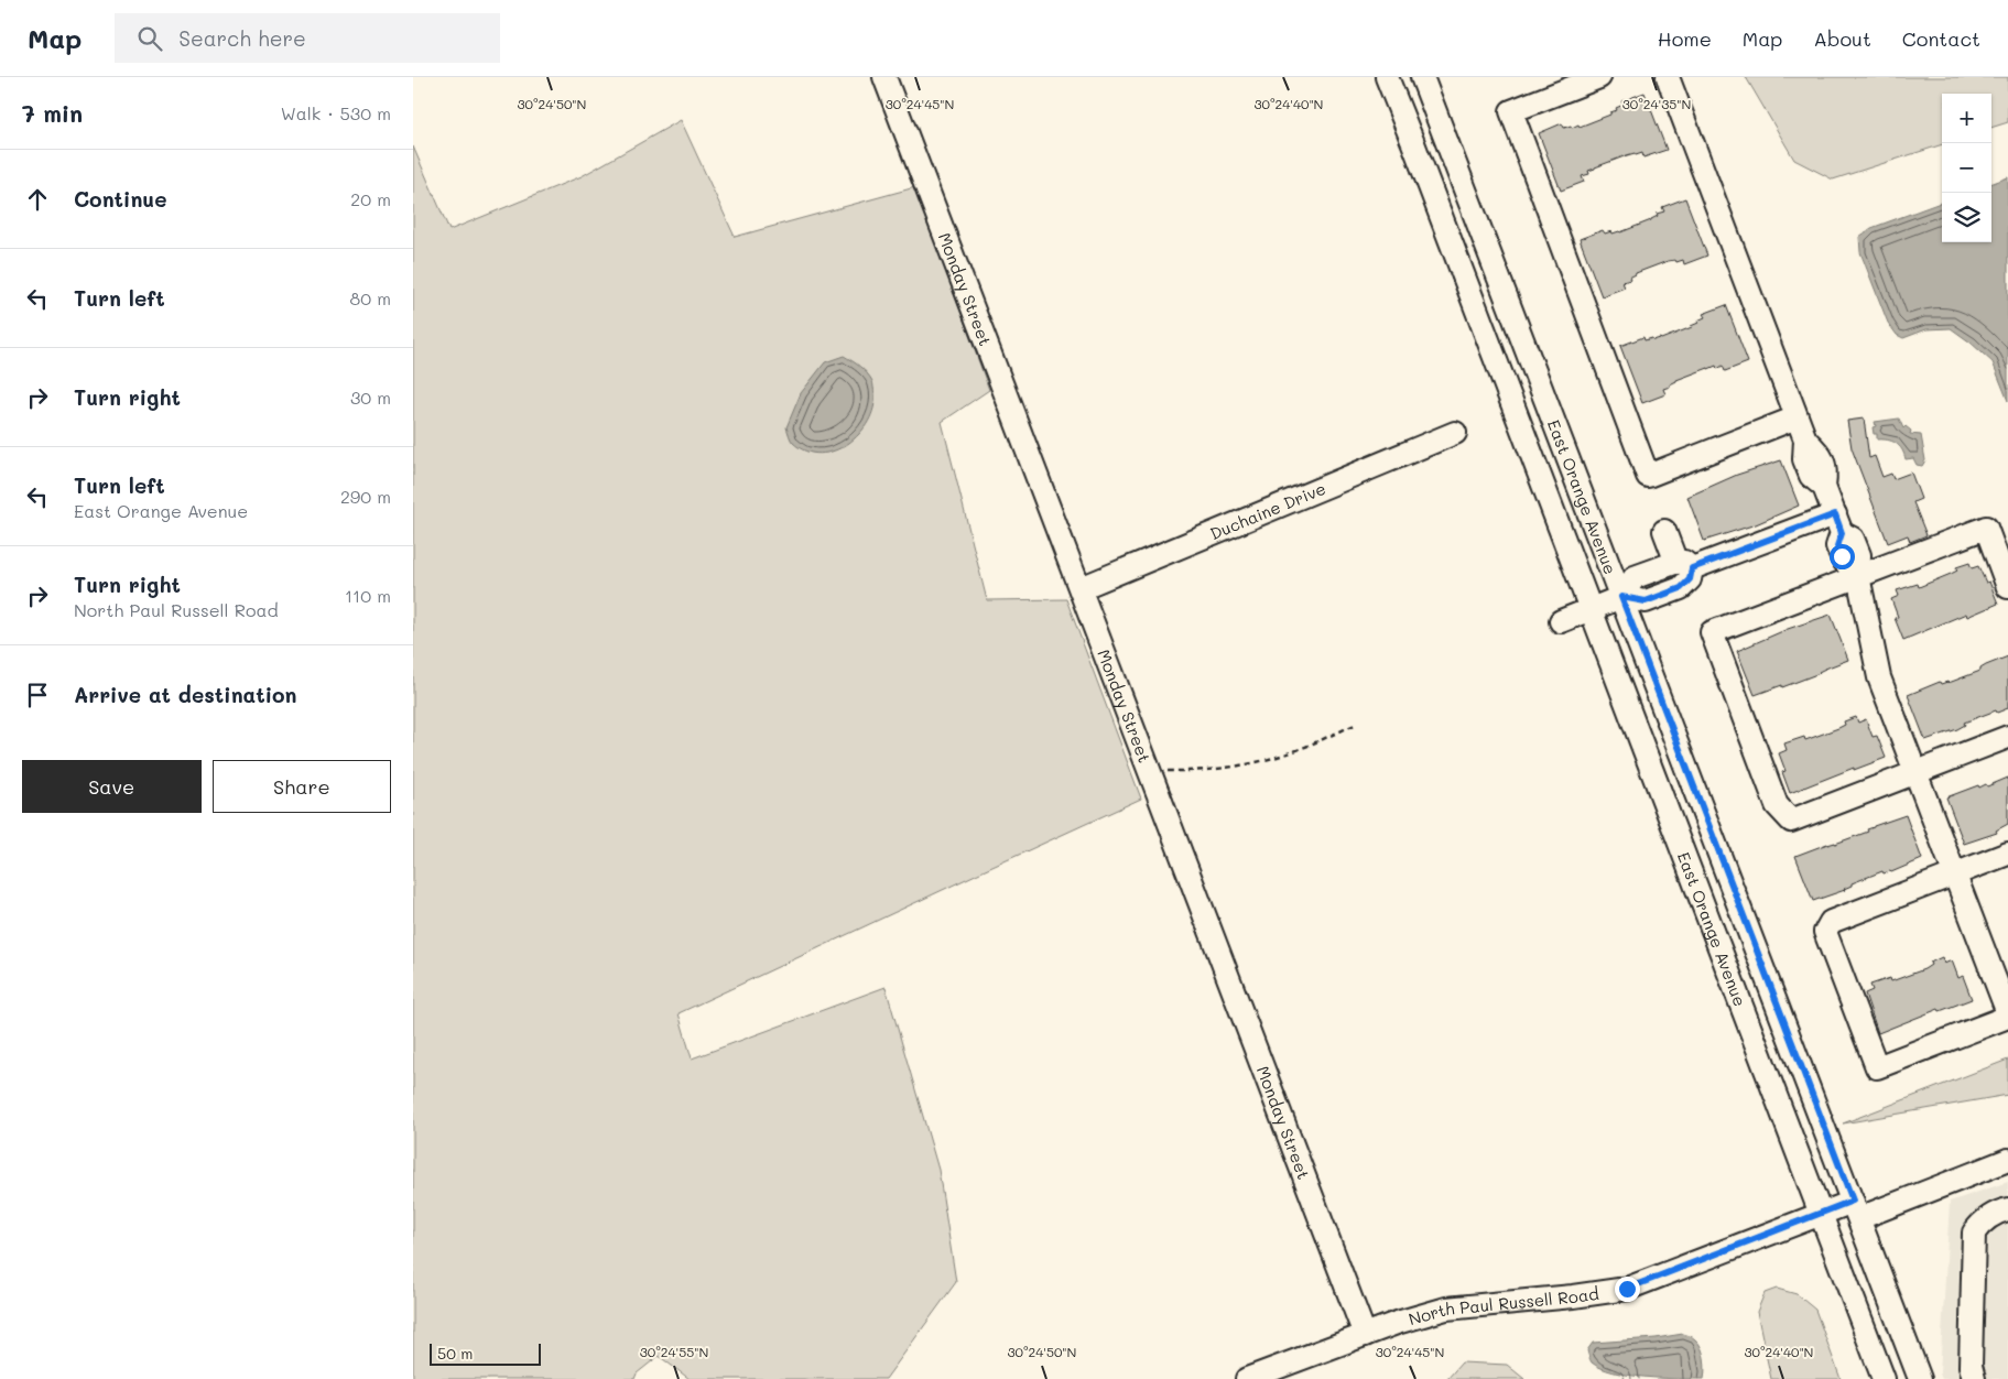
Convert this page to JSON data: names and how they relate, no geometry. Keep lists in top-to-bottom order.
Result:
{
  "streets": {
    "street": [
      "Monday Street",
      "East Orange Avenue",
      "Duchaine Drive",
      "North Paul Russell Road"
    ]
  },
  "crossings": [
    ["Monday Street", "Duchaine Drive"],
    ["Monday Street", "North Paul Russell Road"],
    ["East Orange Avenue", "North Paul Russell Road"]
  ],
  "scale_bar": "50 m",
  "page": {
    "header": "Map",
    "search": "Search here",
    "nav": [
      "Home",
      "Map",
      "About",
      "Contact"
    ],
    "heading": ["7 min", "Walk · 530 m"],
    "map_buttons": ["+", "−"],
    "list": [
      ["Continue", "20 m"],
      ["Turn left", "80 m"],
      ["Turn right", "30 m"],
      ["Turn left", "East Orange Avenue", "290 m"],
      ["Turn right", "North Paul Russell Road", "110 m"],
      "Arrive at destination"
    ],
    "buttons": ["Save", "Share"],
    "scale": "50 m"
  },
  "coordinates": [
    "30°24'50\"N",
    "30°24'45\"N",
    "30°24'40\"N",
    "30°24'35\"N",
    "30°24'55\"N"
  ]
}
